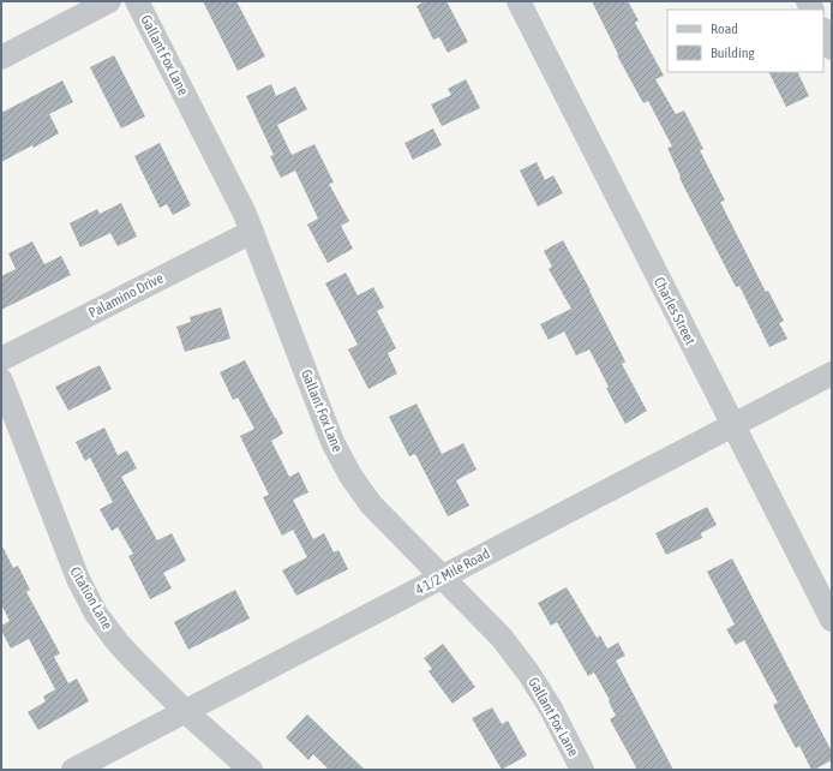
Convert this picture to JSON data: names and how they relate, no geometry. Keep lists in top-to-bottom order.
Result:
{
  "streets": {
    "street": [
      "Gallant Fox Lane",
      "Palamino Drive",
      "Charles Street",
      "4 1/2 Mile Road",
      "Citation Lane"
    ]
  },
  "crossings": [
    ["Gallant Fox Lane", "Palamino Drive"],
    ["Gallant Fox Lane", "4 1/2 Mile Road"],
    ["Charles Street", "4 1/2 Mile Road"],
    ["4 1/2 Mile Road", "Citation Lane"]
  ],
  "legend": ["Road", "Building"]
}
